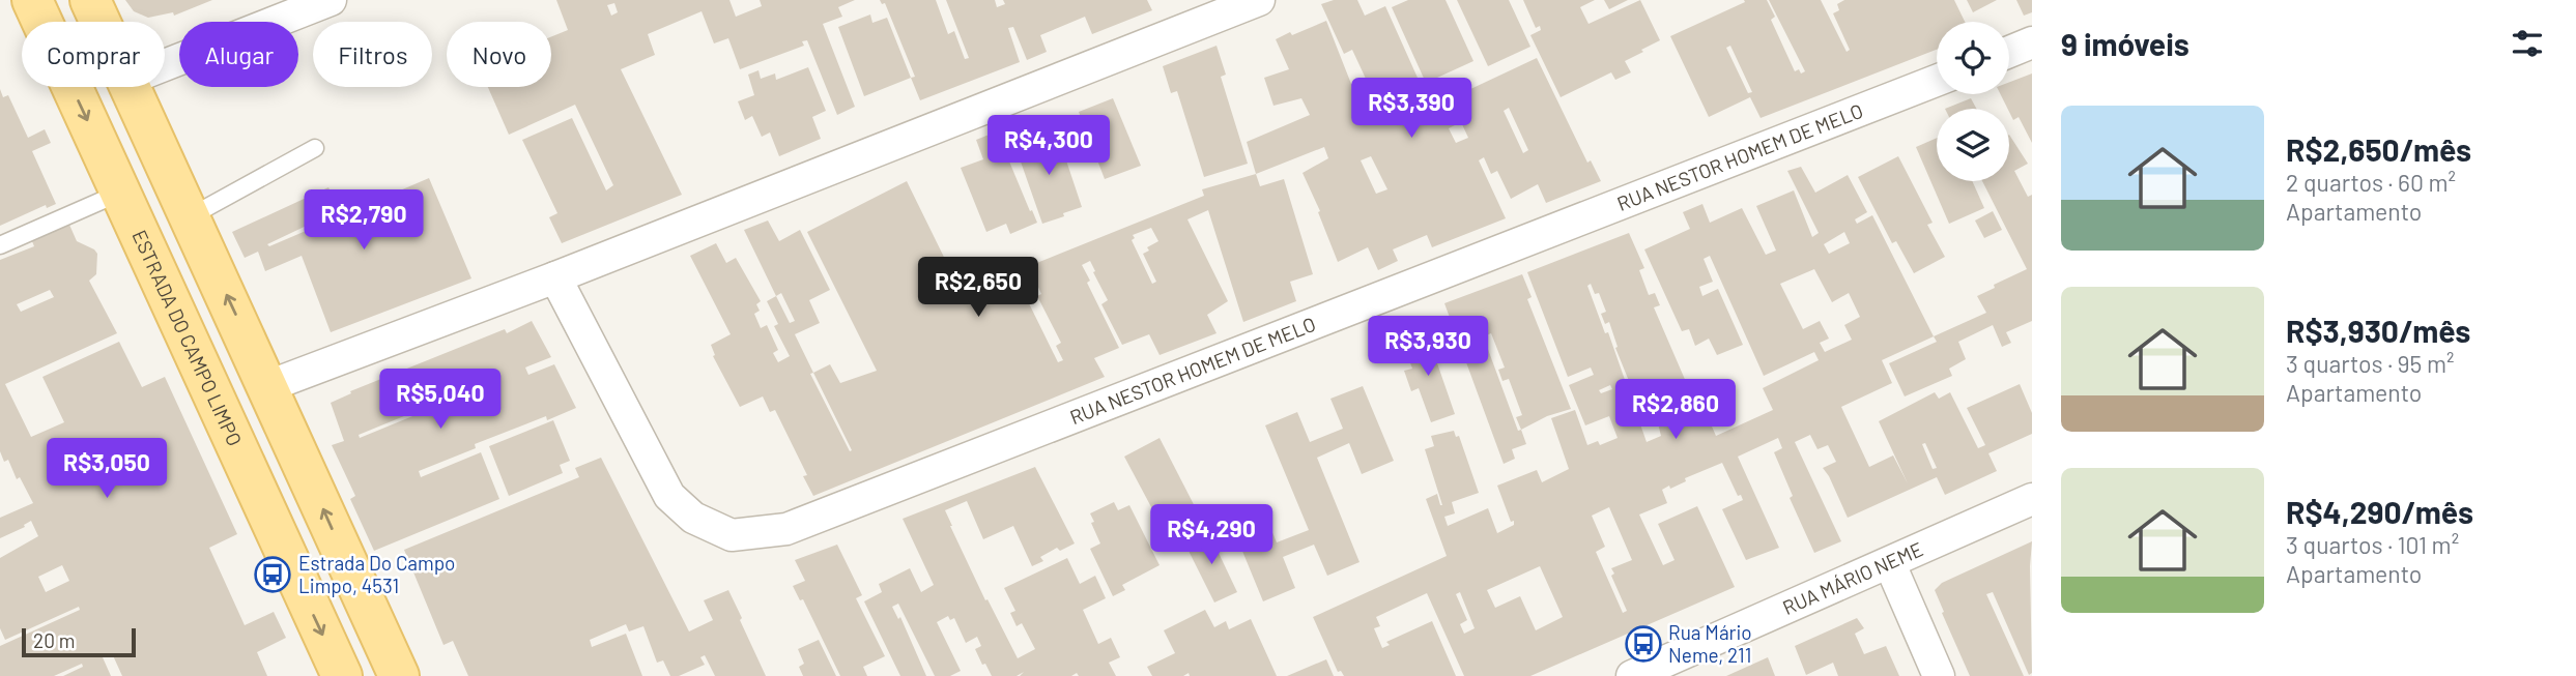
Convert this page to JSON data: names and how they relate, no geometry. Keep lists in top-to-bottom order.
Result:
{
  "streets": {
    "main road": ["ESTRADA DO CAMPO LIMPO"],
    "street": ["RUA NESTOR HOMEM DE MELO", "RUA MÁRIO NEME"]
  },
  "places": {
    "bus stop": ["Estrada Do Campo Limpo, 4531", "Rua Mário Neme, 211"]
  },
  "scale_bar": "20 m",
  "page": {
    "heading": "9 imóveis",
    "chip": [
      "Comprar",
      "Alugar",
      "Filtros",
      "Novo"
    ],
    "price": [
      "R$3,390",
      "R$4,300",
      "R$2,790",
      "R$2,650",
      "R$3,930",
      "R$5,040",
      "R$2,860",
      "R$3,050",
      "R$4,290"
    ],
    "list": [
      {
        "name": "R$2,650/mês",
        "note": "2 quartos · 60 m² · Apartamento"
      },
      {
        "name": "R$3,930/mês",
        "note": "3 quartos · 95 m² · Apartamento"
      },
      {
        "name": "R$4,290/mês",
        "note": "3 quartos · 101 m² · Apartamento"
      }
    ],
    "scale": "20 m"
  }
}
